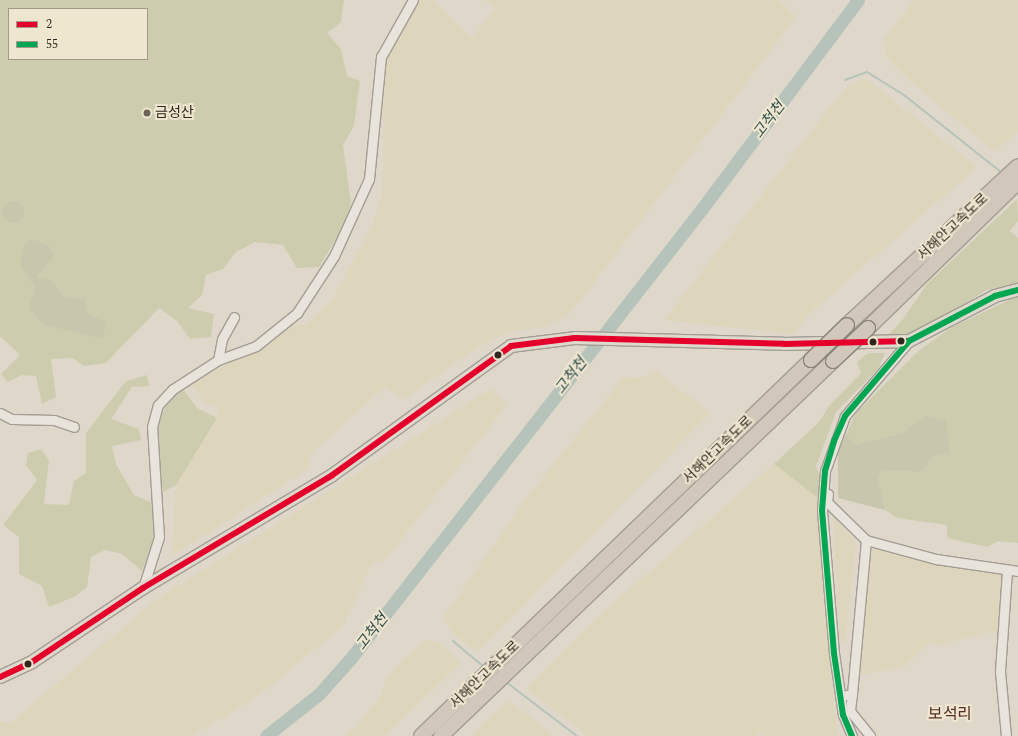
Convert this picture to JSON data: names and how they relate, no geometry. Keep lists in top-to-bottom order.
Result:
{
  "streets": {
    "highway": ["서해안고속도로"]
  },
  "districts": ["보석리"],
  "water": ["고척천"],
  "places": ["금성산"],
  "lines": ["transit line 55", "transit line 2"],
  "legend": ["2", "55"]
}
